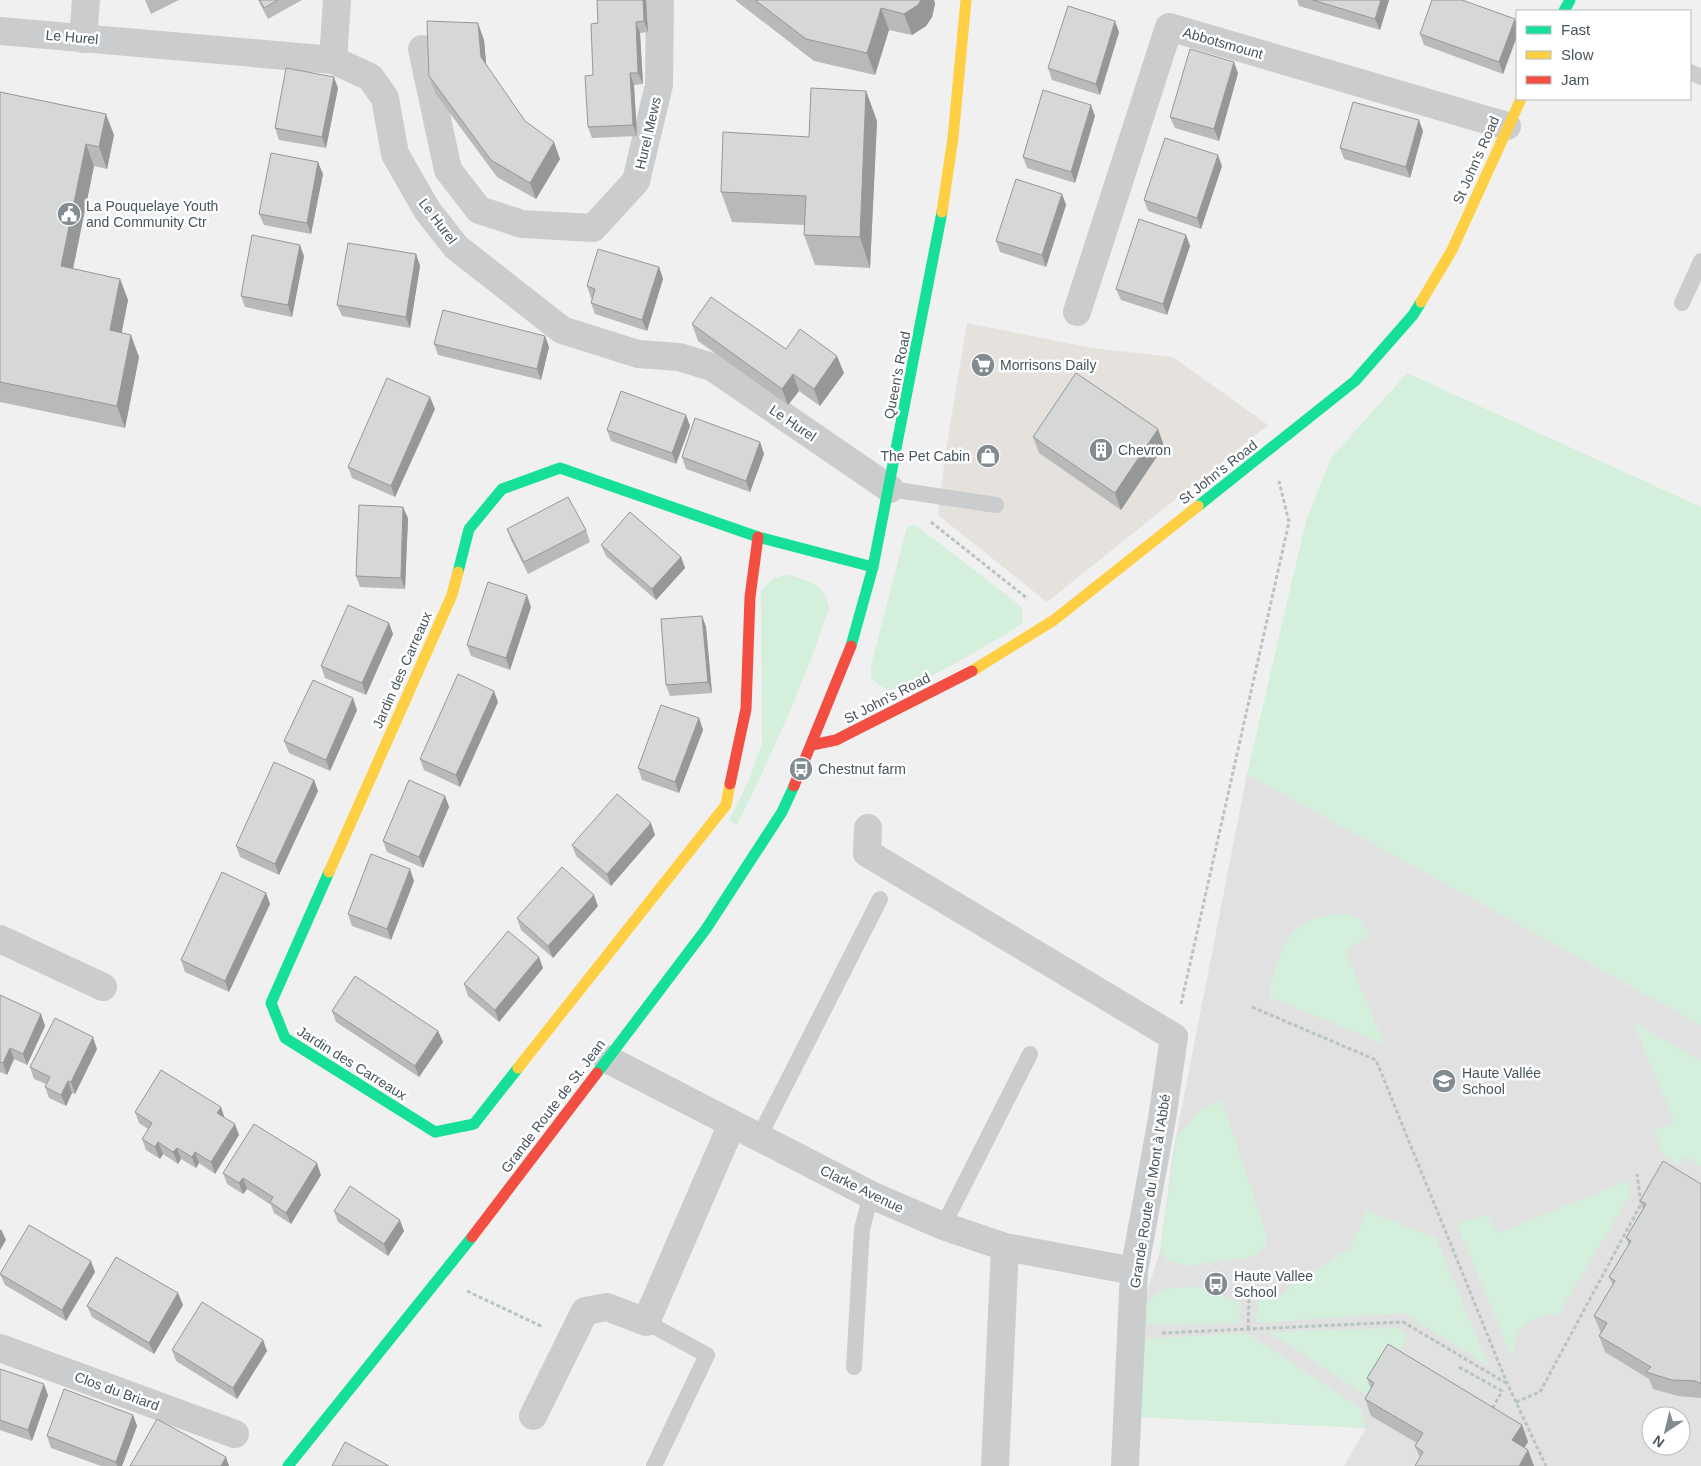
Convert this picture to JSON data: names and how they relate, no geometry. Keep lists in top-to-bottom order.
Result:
{
  "streets": {
    "main road": [
      "St John's Road",
      "Queen's Road",
      "Jardin des Carreaux",
      "Grande Route de St. Jean"
    ],
    "street": [
      "Le Hurel",
      "Abbotsmount",
      "Hurel Mews",
      "Clarke Avenue",
      "Grande Route du Mont à l'Abbé",
      "Clos du Briard"
    ]
  },
  "crossings": [
    ["Le Hurel", "Queen's Road"],
    ["Abbotsmount", "St John's Road"],
    ["St John's Road", "Queen's Road"],
    ["St John's Road", "Grande Route de St. Jean"],
    ["Queen's Road", "Jardin des Carreaux"],
    ["Queen's Road", "Grande Route de St. Jean"],
    ["Grande Route de St. Jean", "Clarke Avenue"],
    ["Clarke Avenue", "Grande Route du Mont à l'Abbé"]
  ],
  "places": {
    "public building": ["La Pouquelaye Youth and Community Ctr"],
    "supermarket": ["Morrisons Daily"],
    "building": ["Chevron"],
    "shop": ["The Pet Cabin"],
    "bus stop": ["Chestnut farm", "Haute Vallee School"],
    "school or university": ["Haute Vallée School"]
  },
  "legend": ["Fast", "Slow", "Jam"],
  "north": "bottom left"
}
